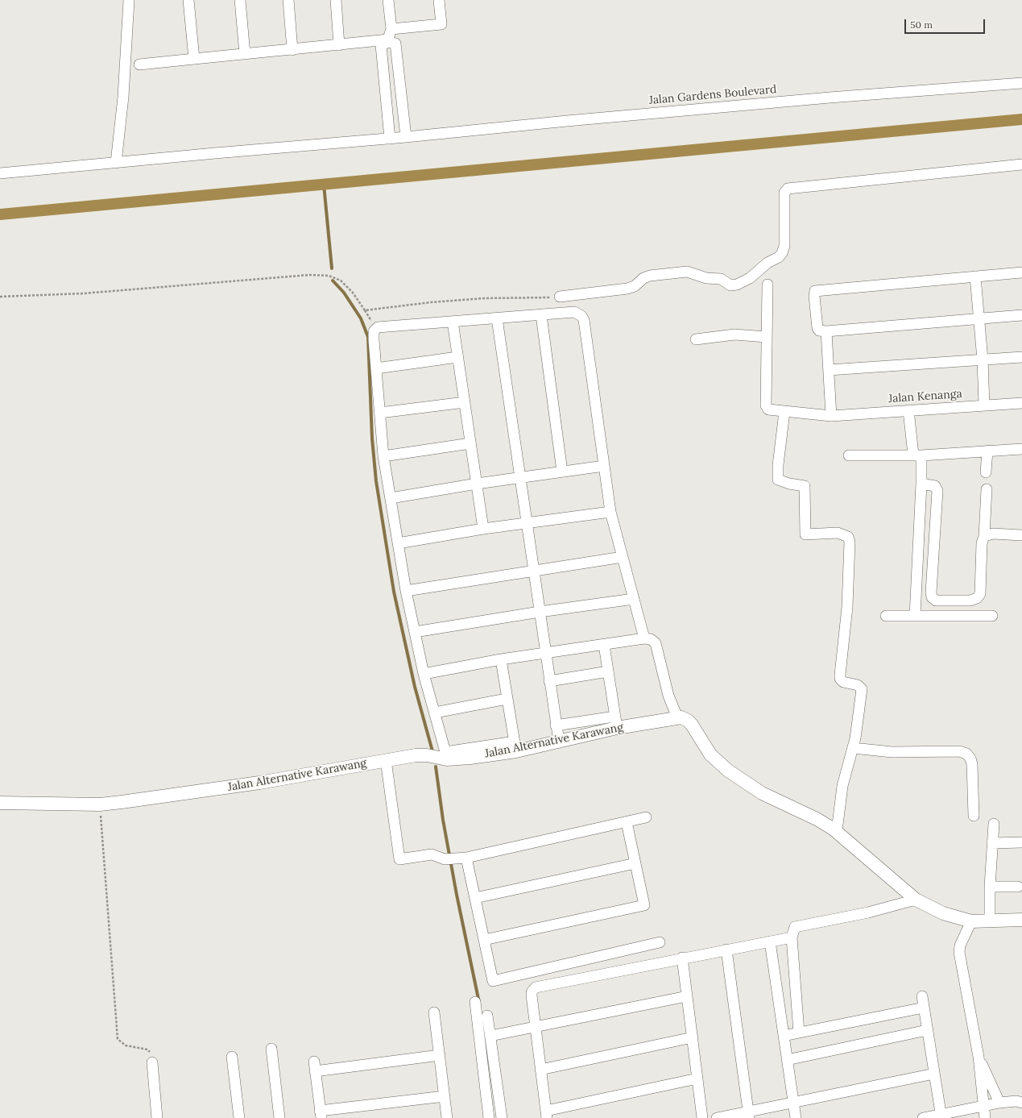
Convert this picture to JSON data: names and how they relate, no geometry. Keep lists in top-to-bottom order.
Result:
{
  "streets": {
    "street": ["Jalan Gardens Boulevard", "Jalan Kenanga", "Jalan Alternative Karawang"]
  },
  "scale_bar": "50 m"
}
